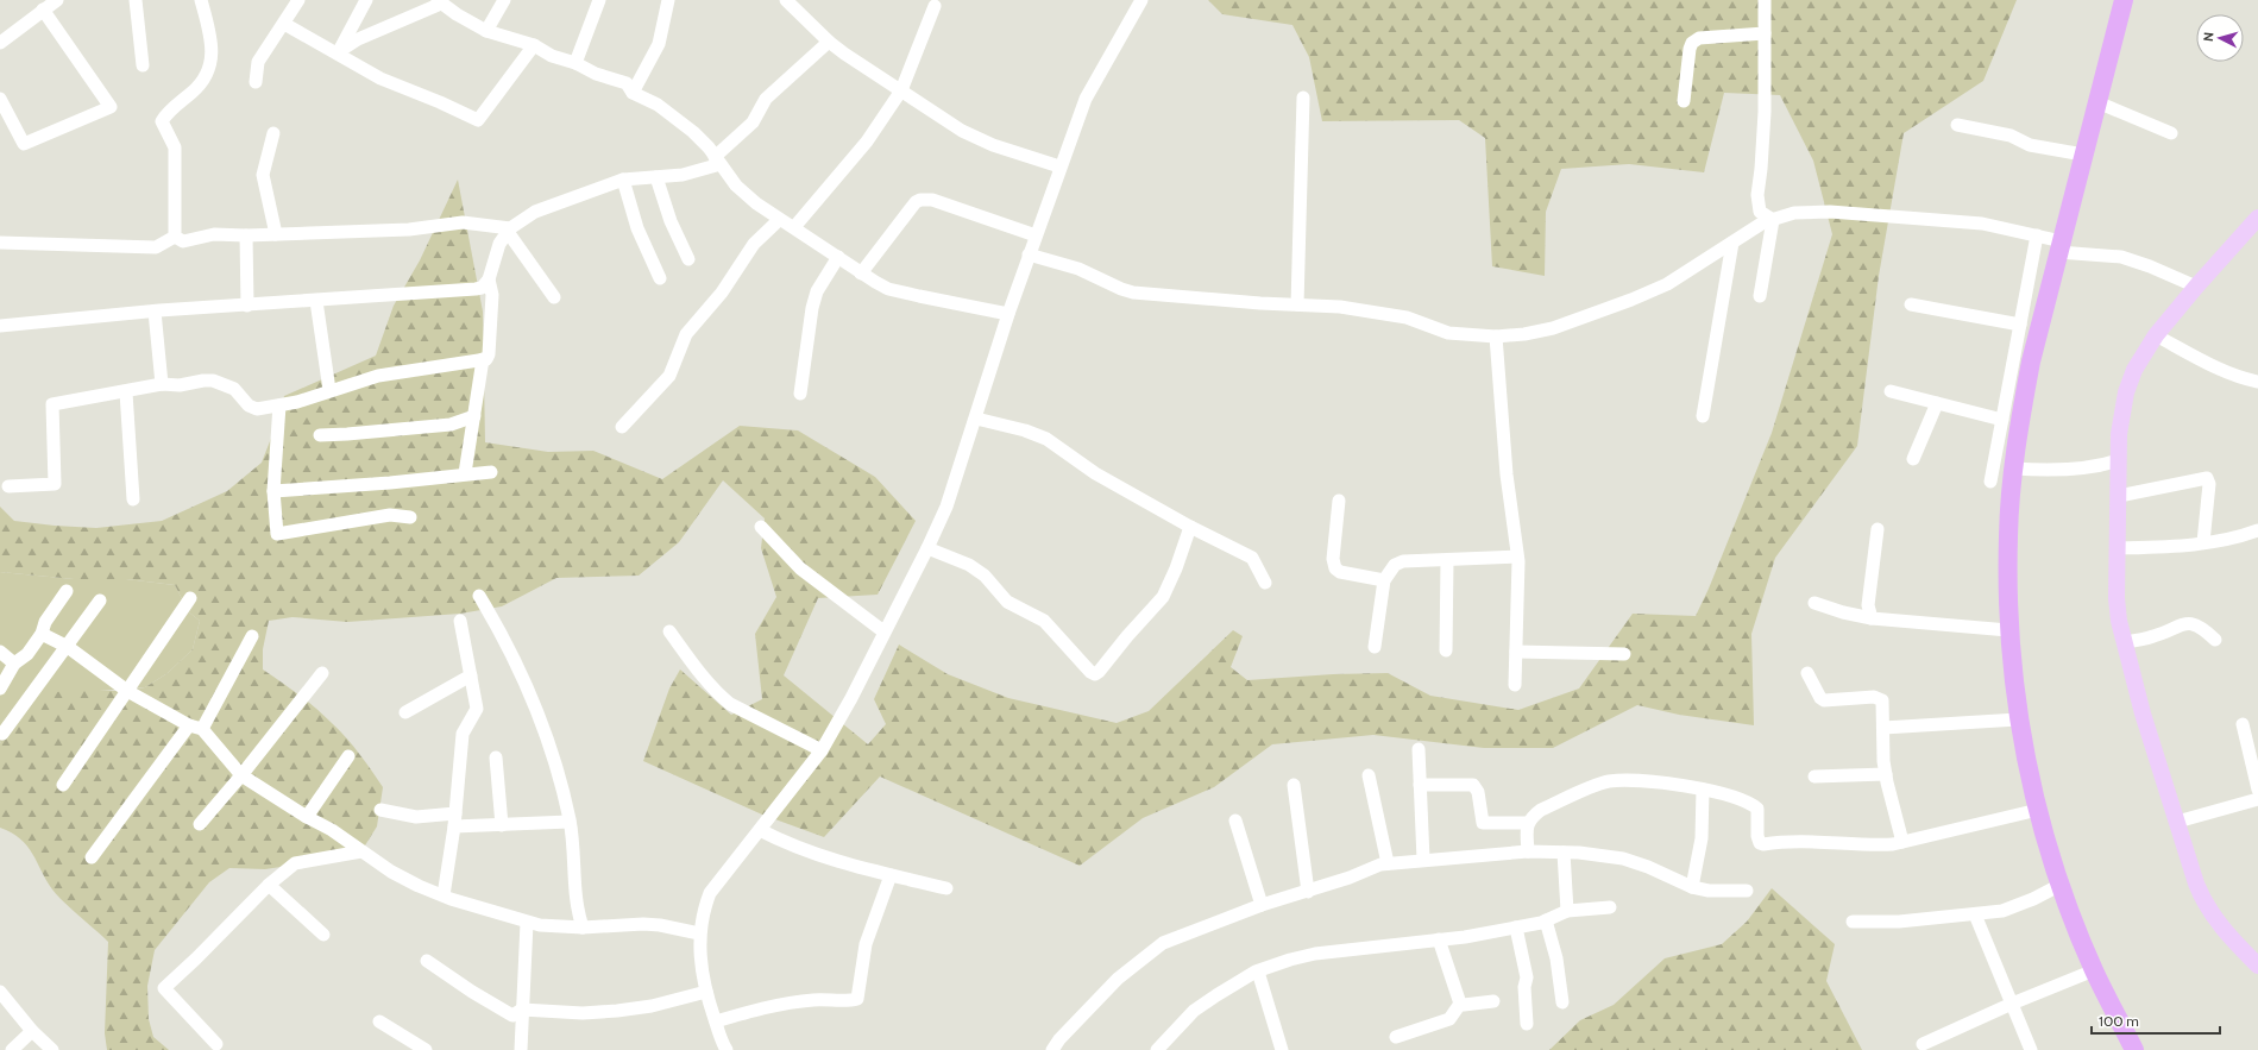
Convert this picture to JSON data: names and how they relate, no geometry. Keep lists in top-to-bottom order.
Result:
{
  "scale_bar": "100 m",
  "north": "left"
}
